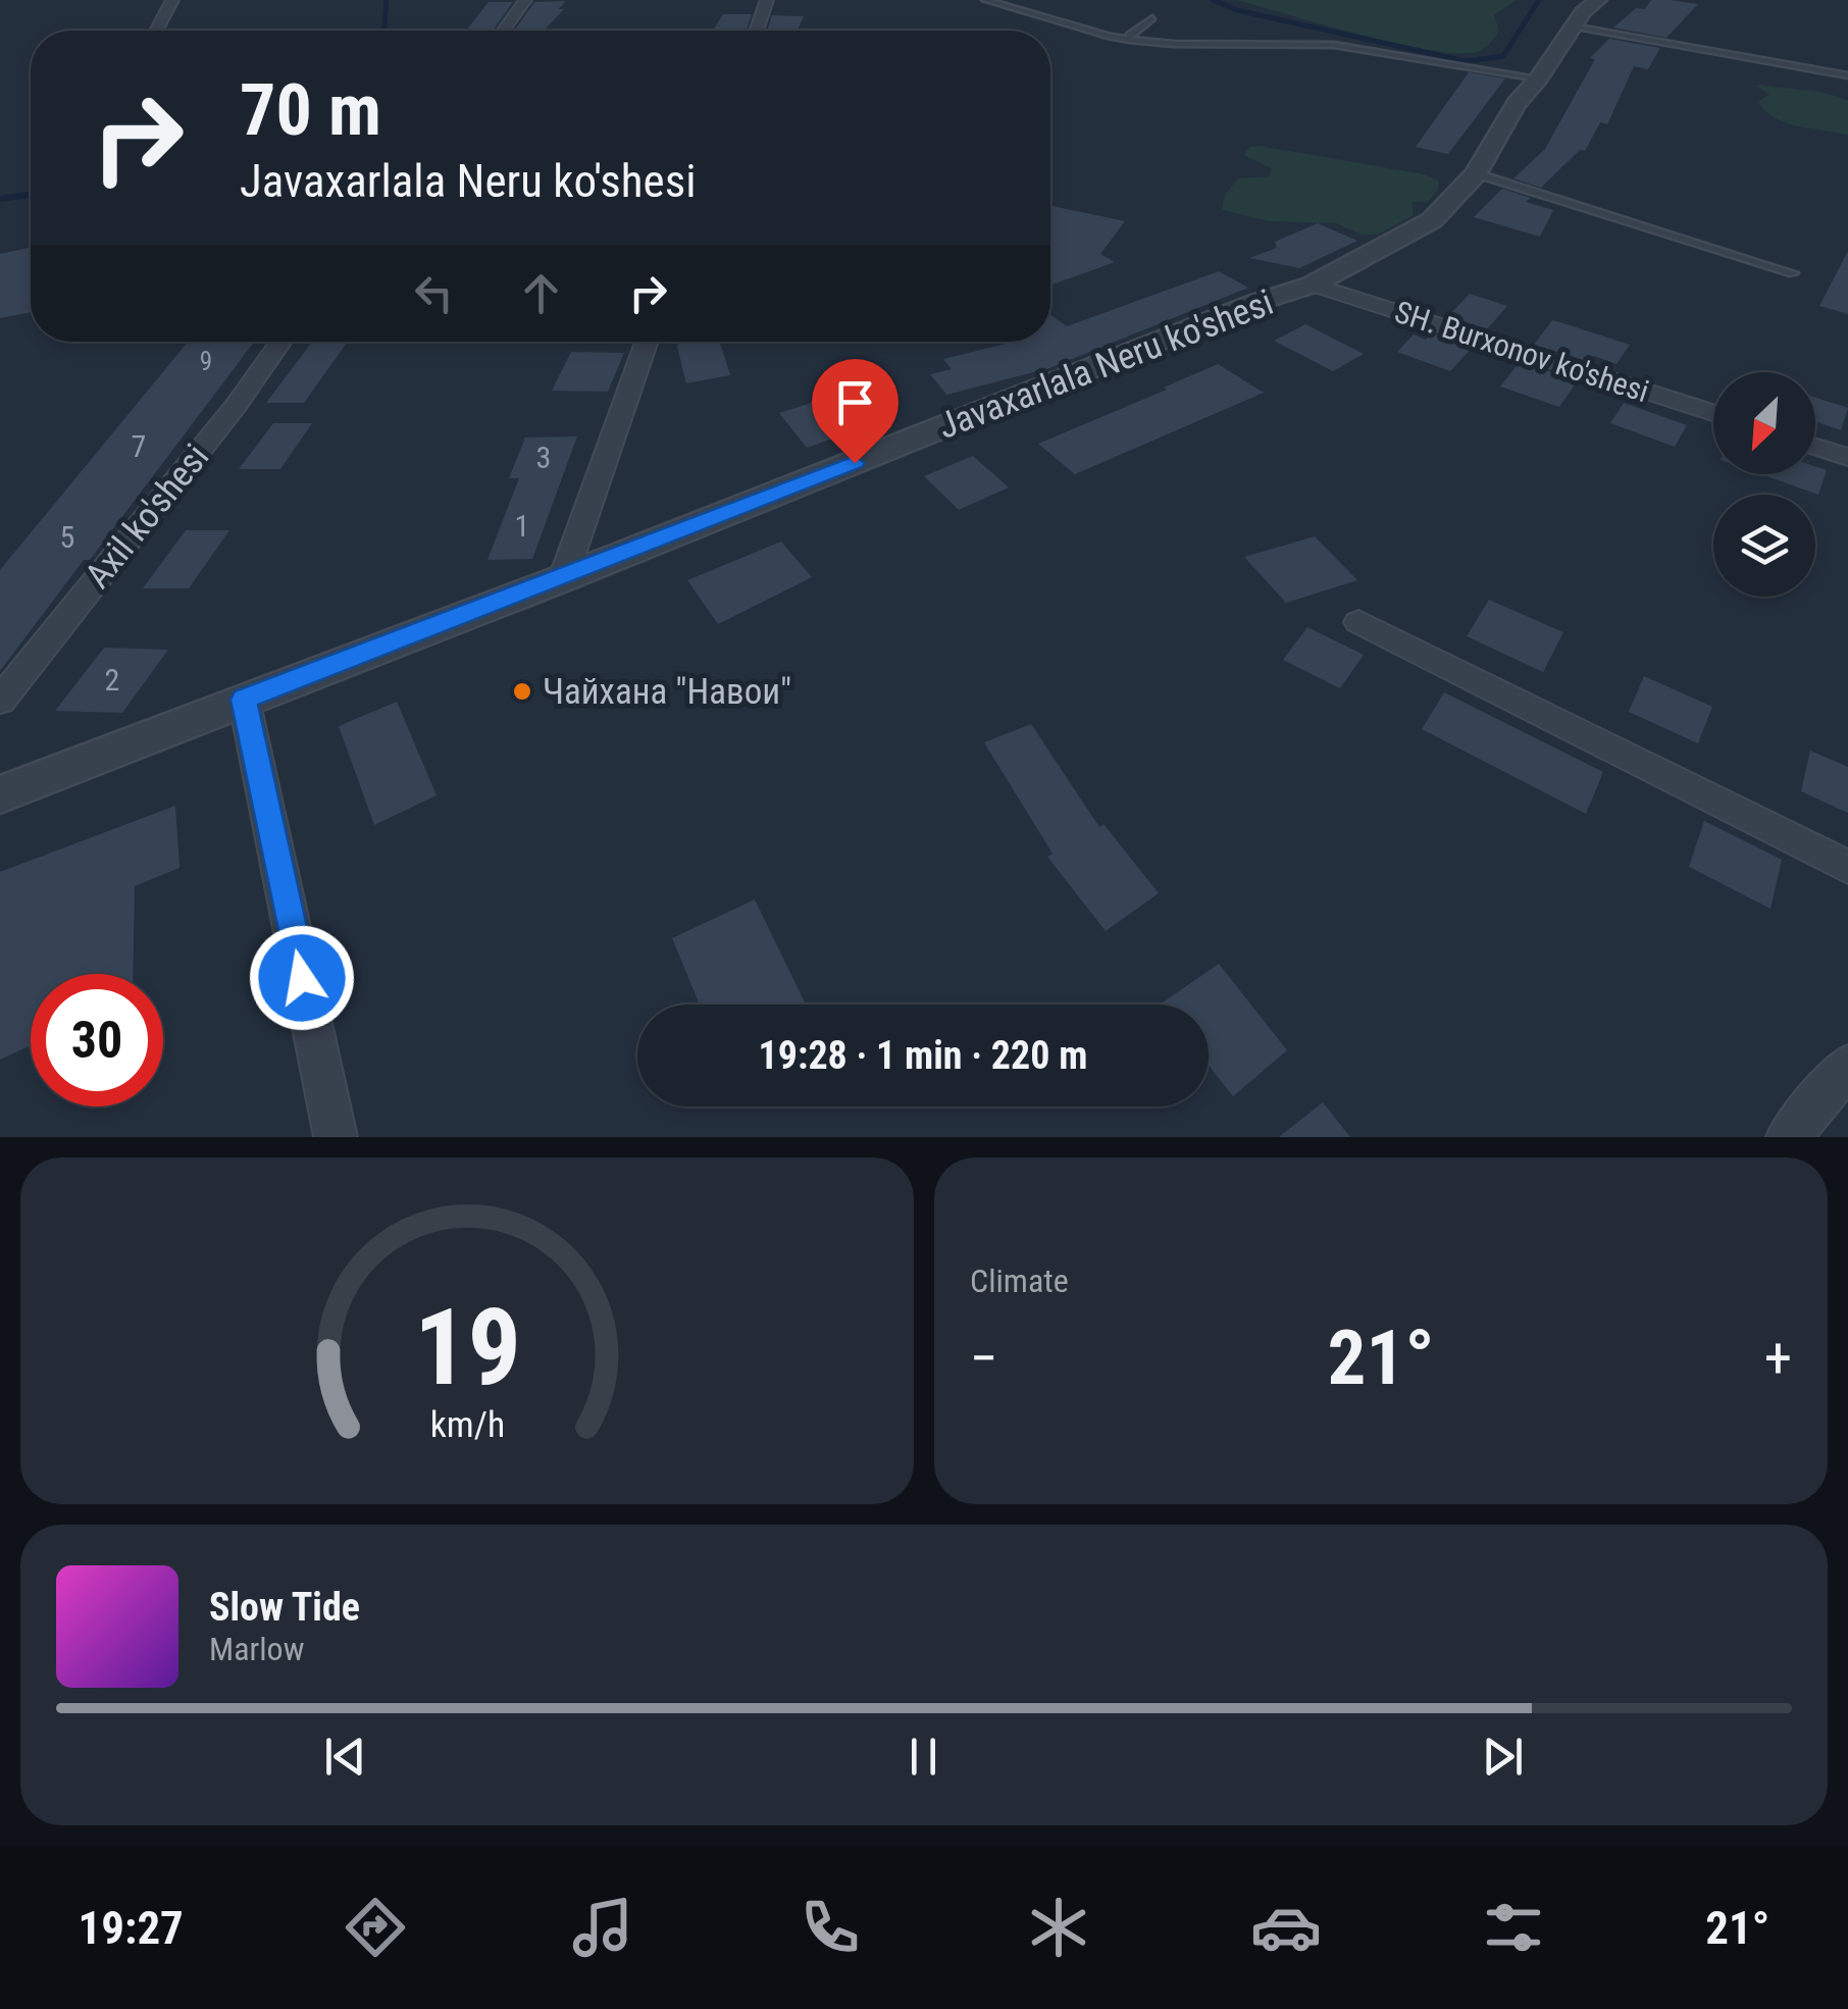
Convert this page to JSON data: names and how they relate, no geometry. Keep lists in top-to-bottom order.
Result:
{
  "streets": {
    "street": ["SH. Burxonov ko'shesi", "Javaxarlala Neru ko'shesi", "Axil ko'shesi"]
  },
  "crossings": [
    ["SH. Burxonov ko'shesi", "Javaxarlala Neru ko'shesi"]
  ],
  "places": ["Чайхана \"Навои\""],
  "house_numbers": [
    "9",
    "7",
    "3",
    "1",
    "5",
    "2"
  ],
  "north": "bottom left",
  "page": {
    "turn": ["70 m", "Javaxarlala Neru ko'shesi"],
    "limit": "30",
    "trip": "19:28 · 1 min · 220 m",
    "tile": "Climate",
    "heat": ["−", "21°", "+"],
    "song": ["Slow Tide", "Marlow"],
    "tabs": ["19:27", "21°"],
    "gauge": ["19", "km/h"]
  }
}
